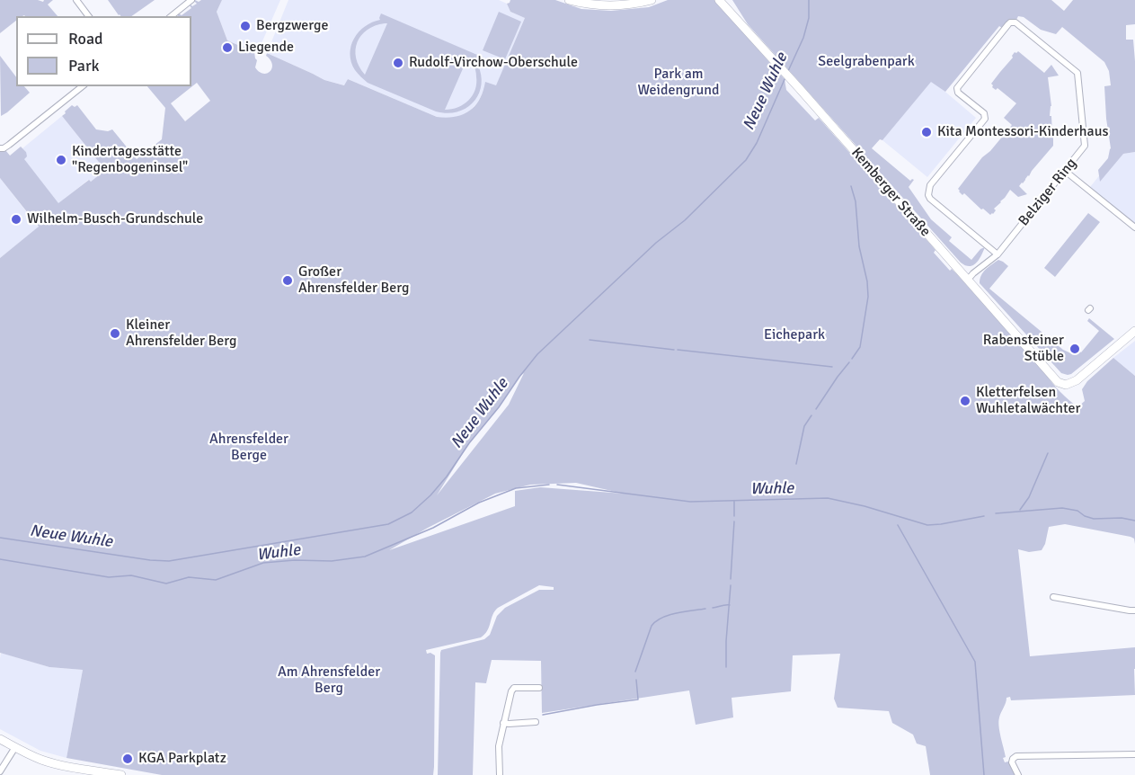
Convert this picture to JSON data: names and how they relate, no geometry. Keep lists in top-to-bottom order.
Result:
{
  "streets": {
    "main road": ["Kemberger Straße"],
    "street": ["Belziger Ring"]
  },
  "crossings": [
    ["Kemberger Straße", "Belziger Ring"]
  ],
  "water": ["Neue Wuhle", "Wuhle"],
  "parks": [
    "Seelgrabenpark",
    "Park am Weidengrund",
    "Eichepark",
    "Ahrensfelder Berge",
    "Am Ahrensfelder Berg"
  ],
  "places": [
    "Bergzwerge",
    "Liegende",
    "Rudolf-Virchow-Oberschule",
    "Kita Montessori-Kinderhaus",
    "Kindertagesstätte \"Regenbogeninsel\"",
    "Wilhelm-Busch-Grundschule",
    "Großer Ahrensfelder Berg",
    "Kleiner Ahrensfelder Berg",
    "Rabensteiner Stüble",
    "Kletterfelsen Wuhletalwächter",
    "KGA Parkplatz"
  ],
  "legend": ["Road", "Park"]
}
